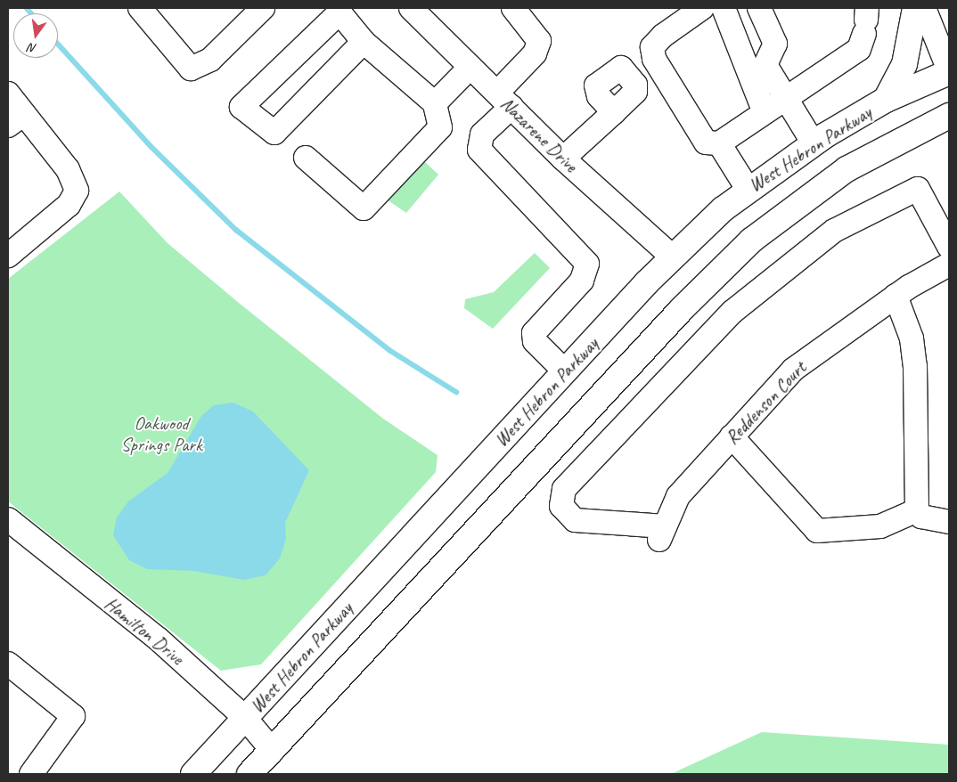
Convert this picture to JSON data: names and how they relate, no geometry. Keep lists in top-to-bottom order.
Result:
{
  "streets": {
    "main road": ["West Hebron Parkway"],
    "street": ["Nazarene Drive", "Reddenson Court", "Hamilton Drive"]
  },
  "crossings": [
    ["Nazarene Drive", "West Hebron Parkway"],
    ["West Hebron Parkway", "Hamilton Drive"]
  ],
  "parks": ["Oakwood Springs Park"],
  "north": "bottom"
}
